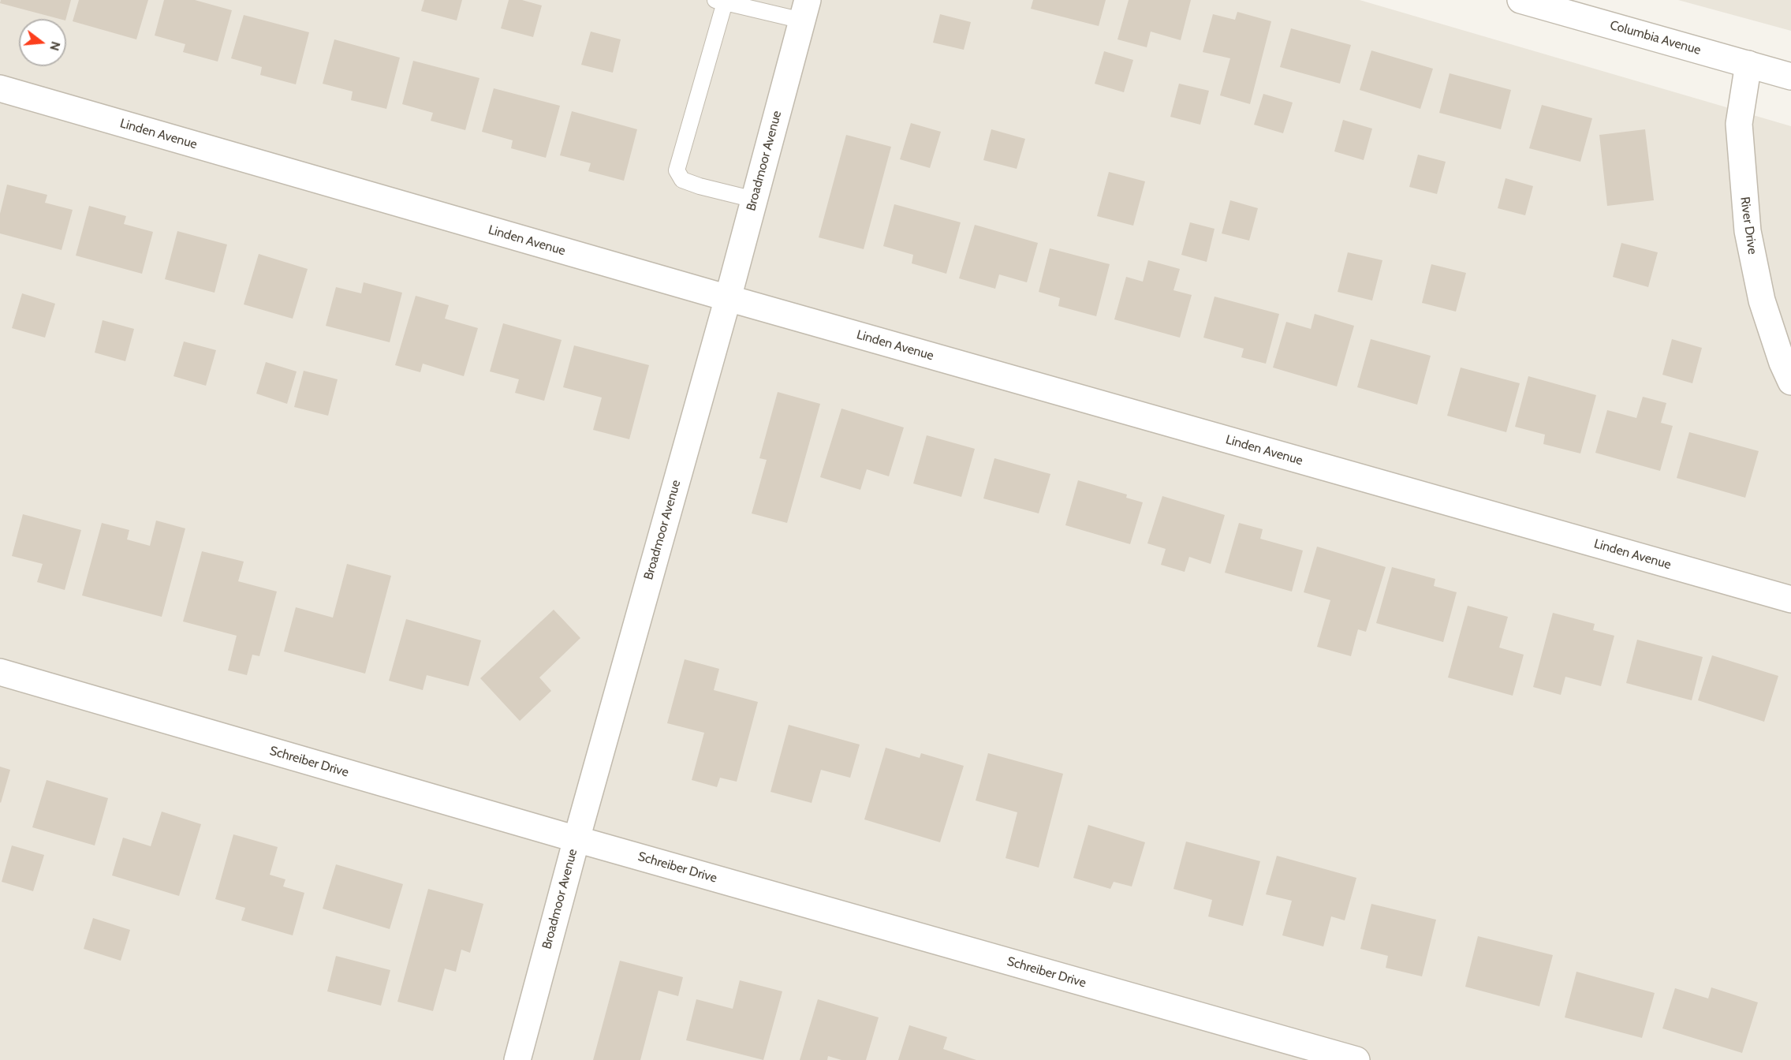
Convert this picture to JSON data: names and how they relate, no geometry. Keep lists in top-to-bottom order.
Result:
{
  "streets": {
    "street": [
      "Columbia Avenue",
      "Linden Avenue",
      "Broadmoor Avenue",
      "River Drive",
      "Schreiber Drive"
    ]
  },
  "crossings": [
    ["Columbia Avenue", "River Drive"],
    ["Linden Avenue", "Broadmoor Avenue"],
    ["Broadmoor Avenue", "Schreiber Drive"]
  ],
  "north": "right"
}
